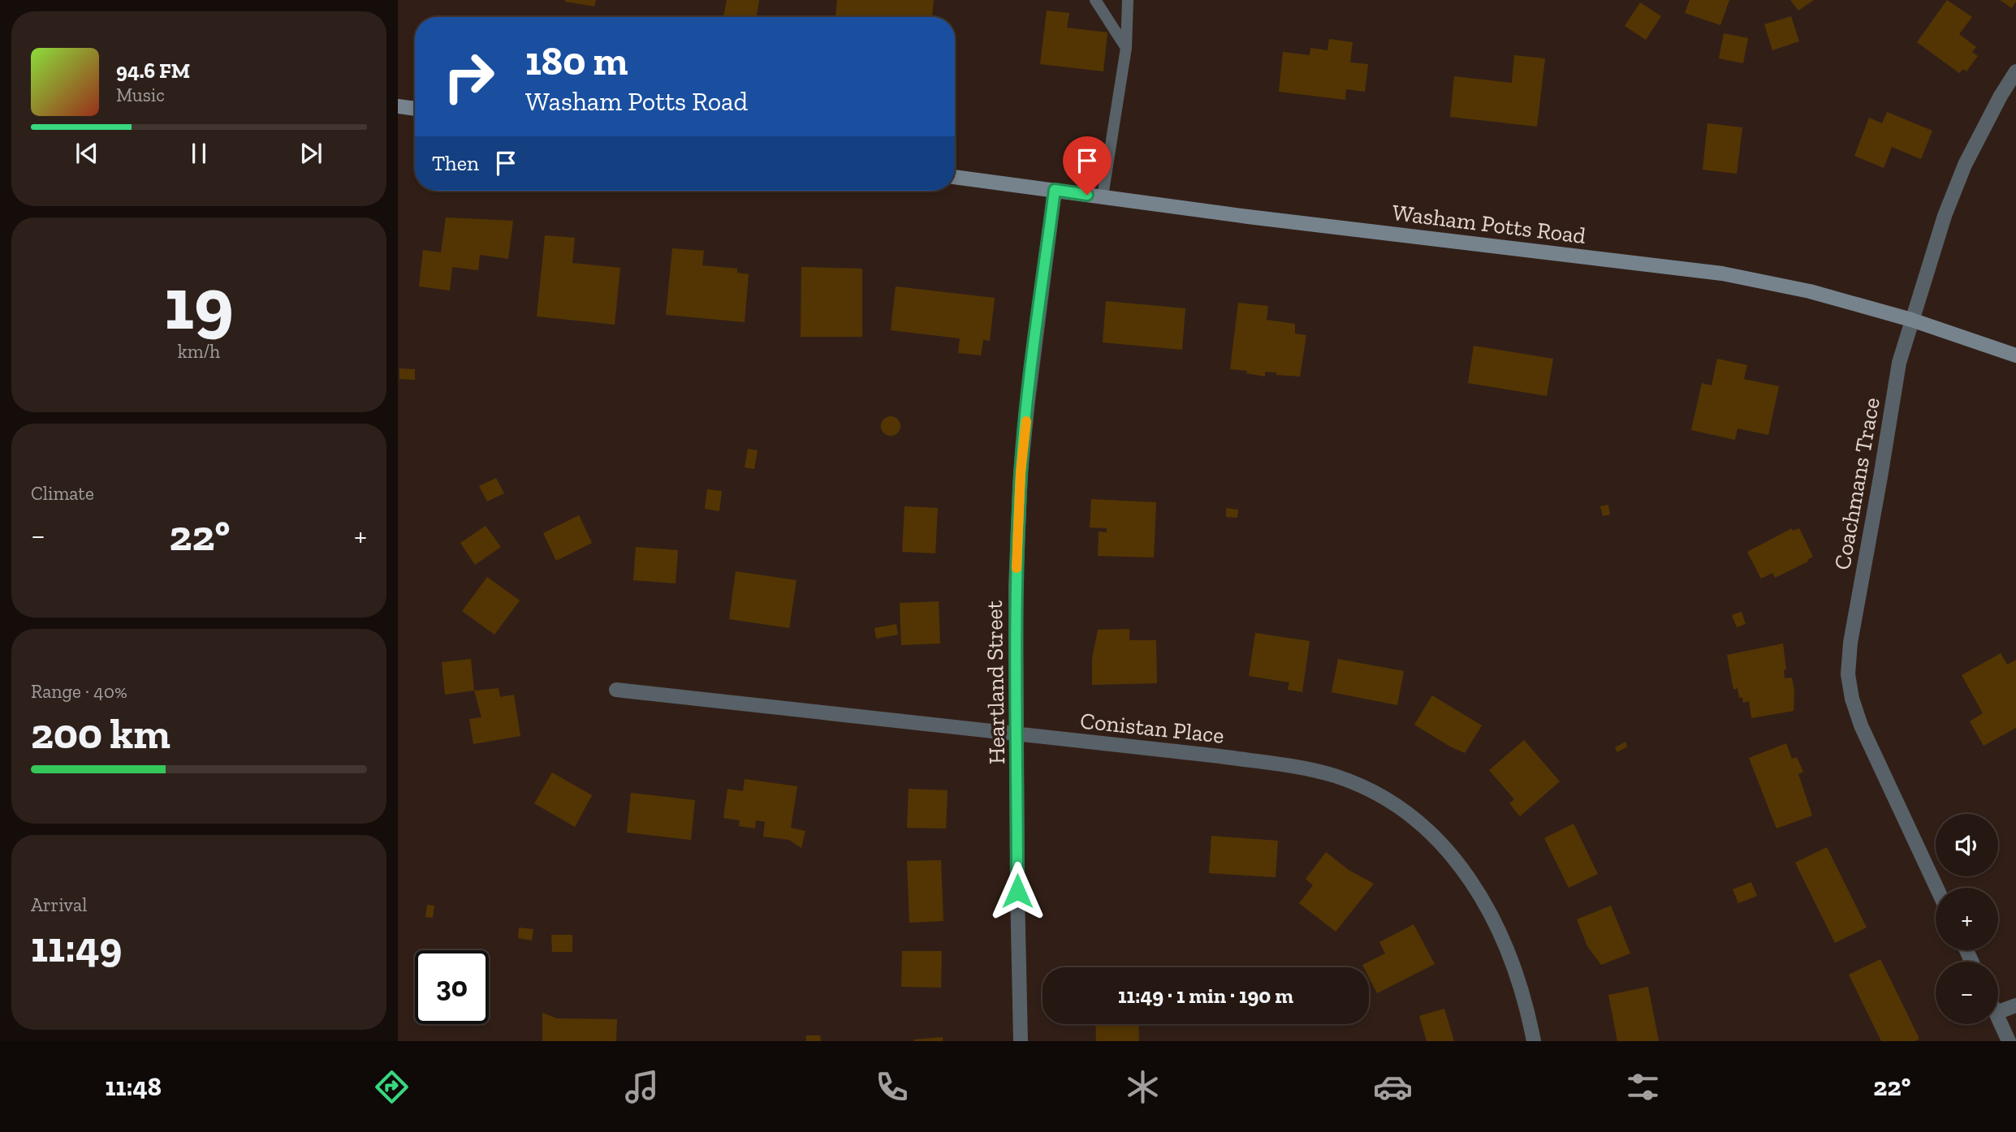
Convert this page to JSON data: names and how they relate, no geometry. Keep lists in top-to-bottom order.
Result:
{
  "streets": {
    "street": [
      "Washam Potts Road",
      "Coachmans Trace",
      "Heartland Street",
      "Conistan Place"
    ]
  },
  "crossings": [
    ["Washam Potts Road", "Coachmans Trace"],
    ["Washam Potts Road", "Heartland Street"],
    ["Heartland Street", "Conistan Place"]
  ],
  "page": {
    "turn": ["180 m", "Washam Potts Road"],
    "song": ["94.6 FM", "Music"],
    "then": "Then",
    "tile": [
      ["19", "km/h"],
      "Climate",
      ["Range · 40%", "200 km"],
      ["Arrival", "11:49"]
    ],
    "heat": ["−", "22°", "+"],
    "map_buttons": ["+", "−"],
    "limit": "30",
    "trip": "11:49 · 1 min · 190 m",
    "tabs": ["11:48", "22°"]
  }
}
